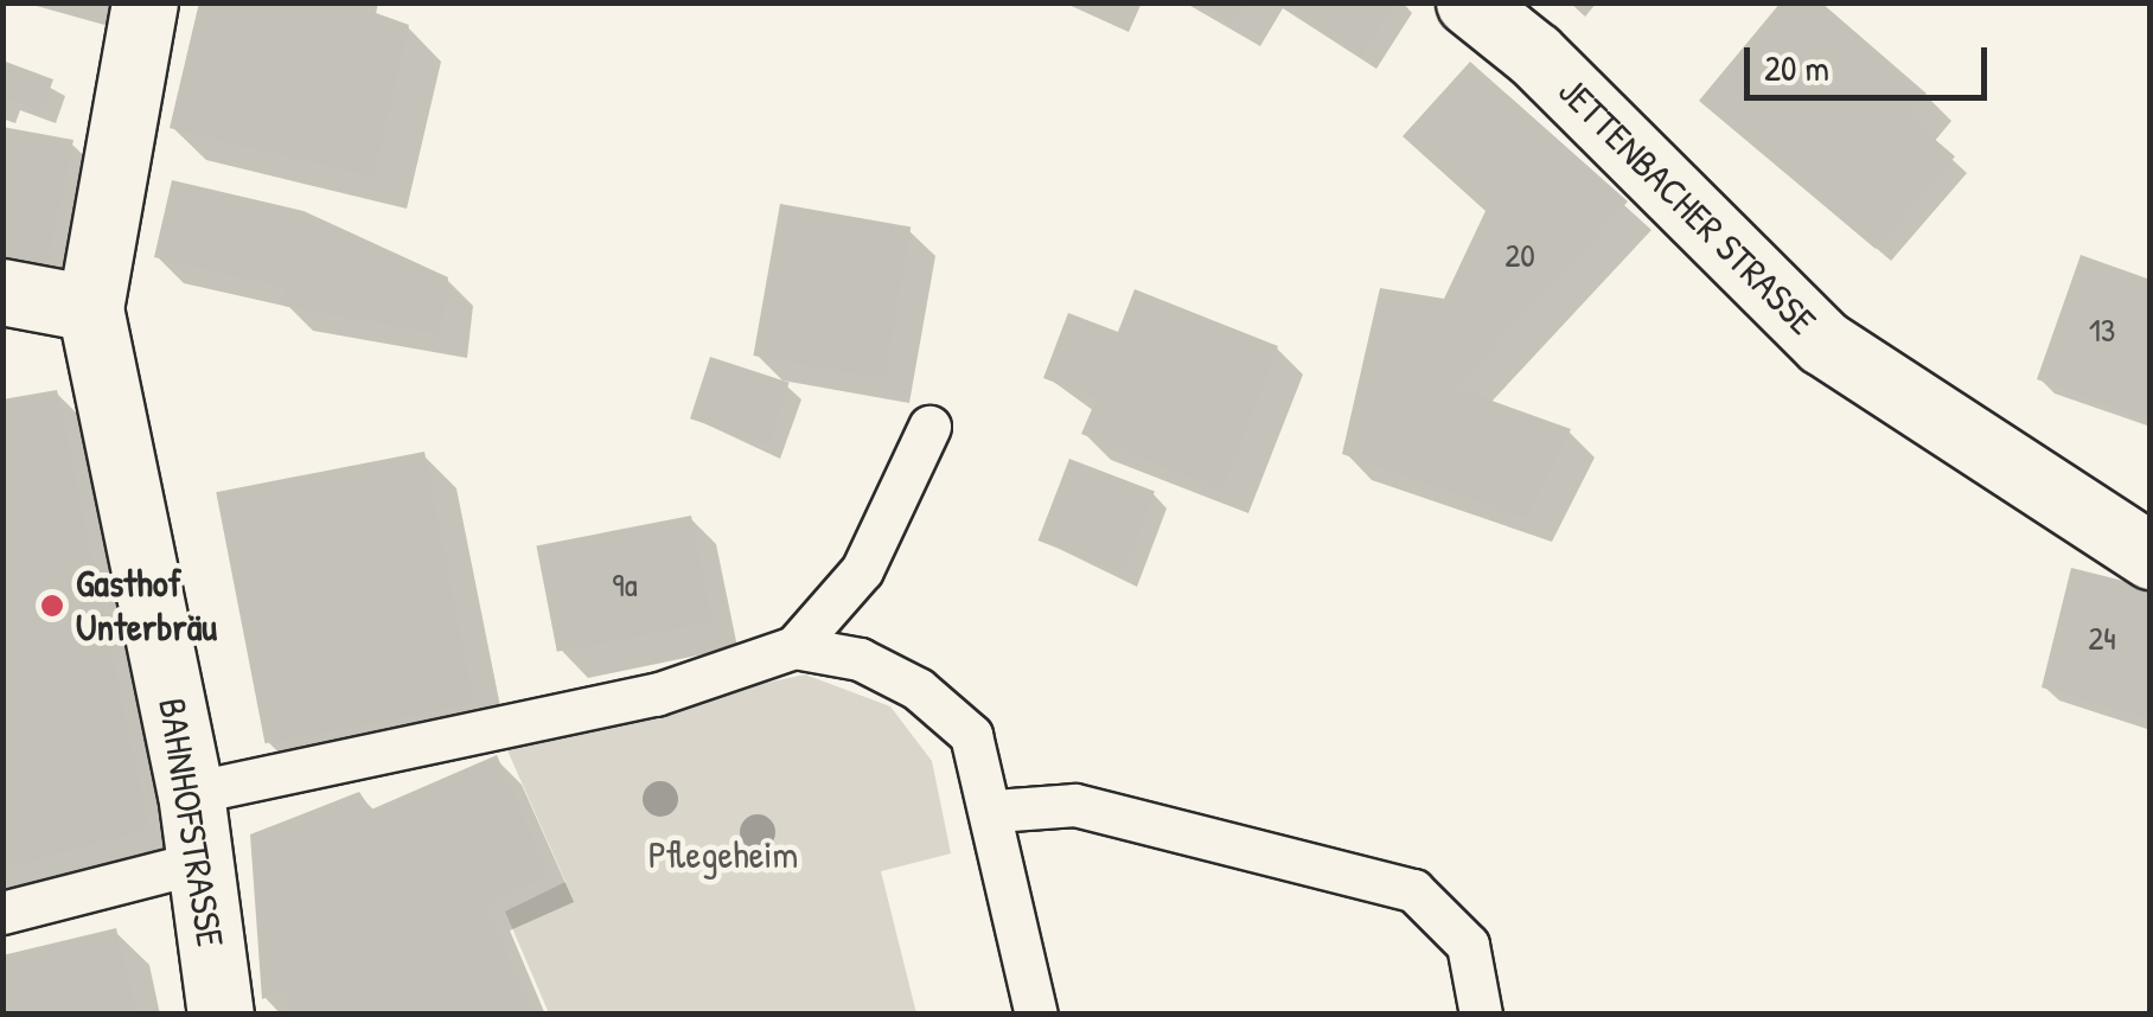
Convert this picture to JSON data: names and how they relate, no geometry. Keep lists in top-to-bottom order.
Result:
{
  "streets": {
    "main road": ["JETTENBACHER STRASSE", "BAHNHOFSTRASSE"]
  },
  "parks": ["Pflegeheim"],
  "places": ["Gasthof Unterbräu"],
  "house_numbers": [
    "20",
    "13",
    "9a",
    "24"
  ],
  "scale_bar": "20 m"
}
